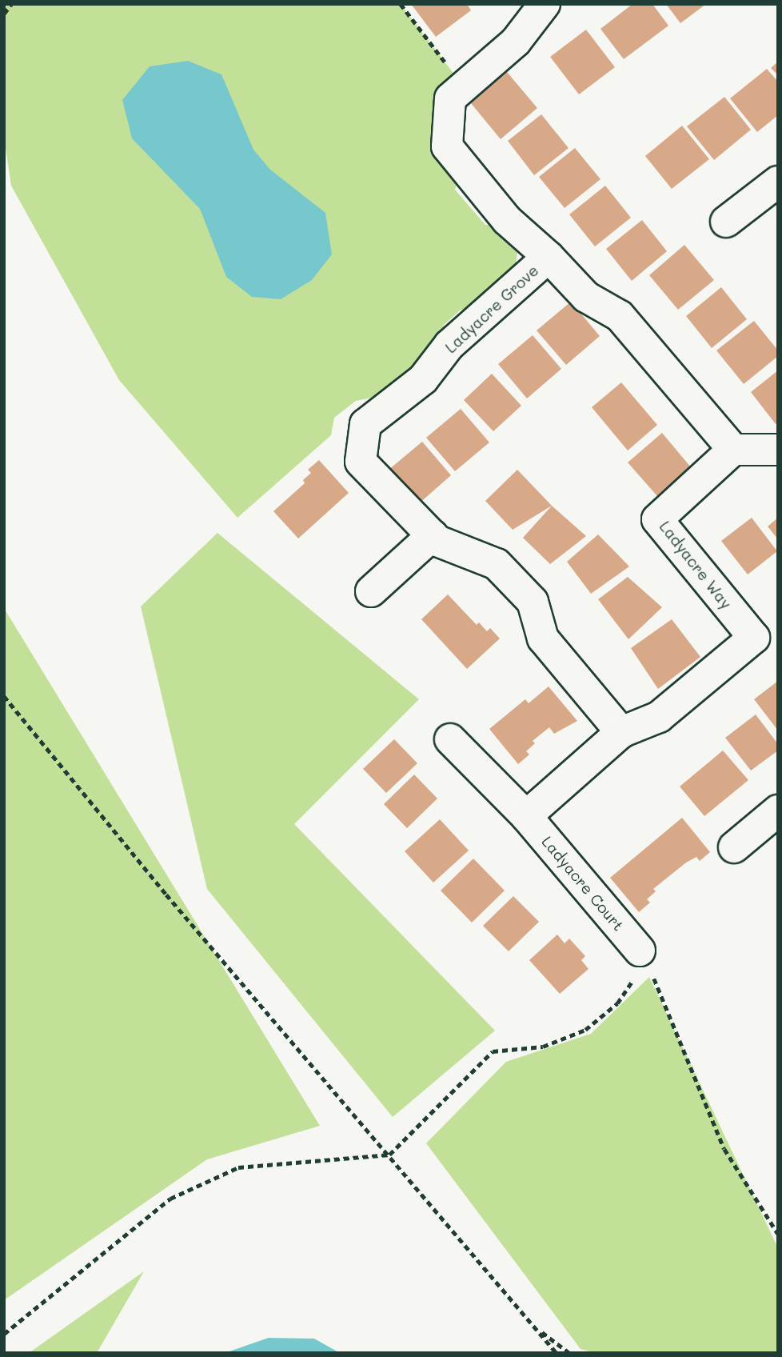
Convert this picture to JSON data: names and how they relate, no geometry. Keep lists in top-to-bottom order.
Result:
{
  "streets": {
    "street": ["Ladyacre Grove", "Ladyacre Way", "Ladyacre Court"]
  },
  "crossings": [
    ["Ladyacre Grove", "Ladyacre Way"]
  ]
}
